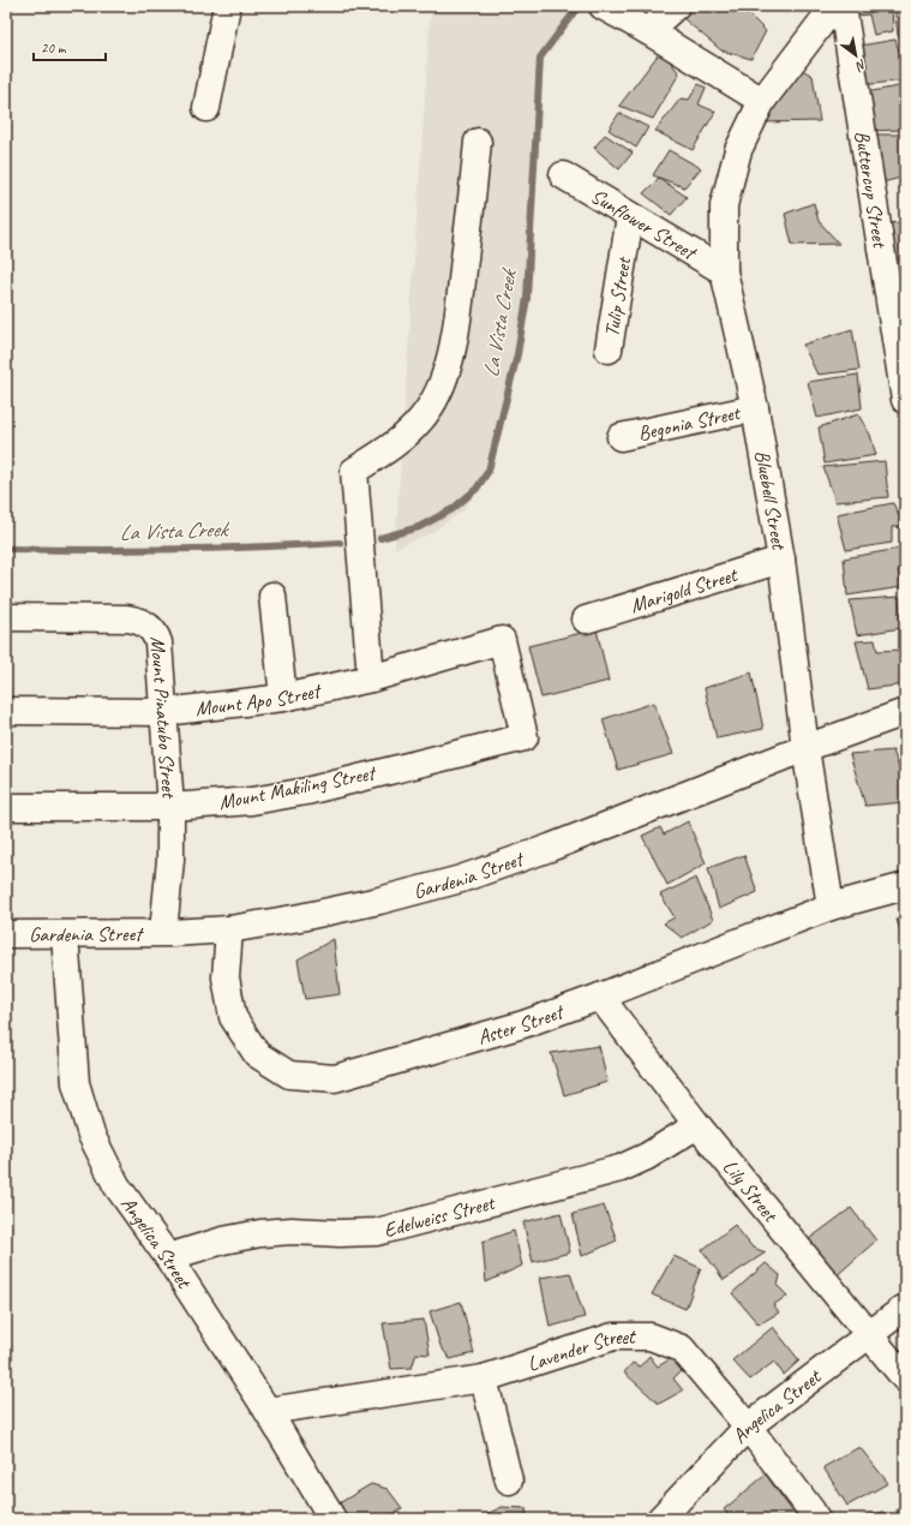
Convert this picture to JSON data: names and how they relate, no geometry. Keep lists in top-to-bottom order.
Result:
{
  "streets": {
    "street": [
      "Buttercup Street",
      "Sunflower Street",
      "Tulip Street",
      "Begonia Street",
      "Bluebell Street",
      "Marigold Street",
      "Mount Apo Street",
      "Mount Pinatubo Street",
      "Mount Makiling Street",
      "Gardenia Street",
      "Aster Street",
      "Lily Street",
      "Edelweiss Street",
      "Angelica Street",
      "Lavender Street"
    ]
  },
  "crossings": [
    ["Sunflower Street", "Tulip Street"],
    ["Sunflower Street", "Bluebell Street"],
    ["Begonia Street", "Bluebell Street"],
    ["Bluebell Street", "Marigold Street"],
    ["Bluebell Street", "Gardenia Street"],
    ["Bluebell Street", "Aster Street"],
    ["Mount Apo Street", "Mount Pinatubo Street"],
    ["Mount Apo Street", "Mount Makiling Street"],
    ["Mount Pinatubo Street", "Mount Makiling Street"],
    ["Mount Pinatubo Street", "Gardenia Street"],
    ["Gardenia Street", "Aster Street"],
    ["Gardenia Street", "Angelica Street"],
    ["Aster Street", "Lily Street"],
    ["Lily Street", "Edelweiss Street"],
    ["Lily Street", "Angelica Street"],
    ["Edelweiss Street", "Angelica Street"],
    ["Angelica Street", "Lavender Street"]
  ],
  "water": ["La Vista Creek"],
  "scale_bar": "20 m",
  "north": "bottom right"
}
